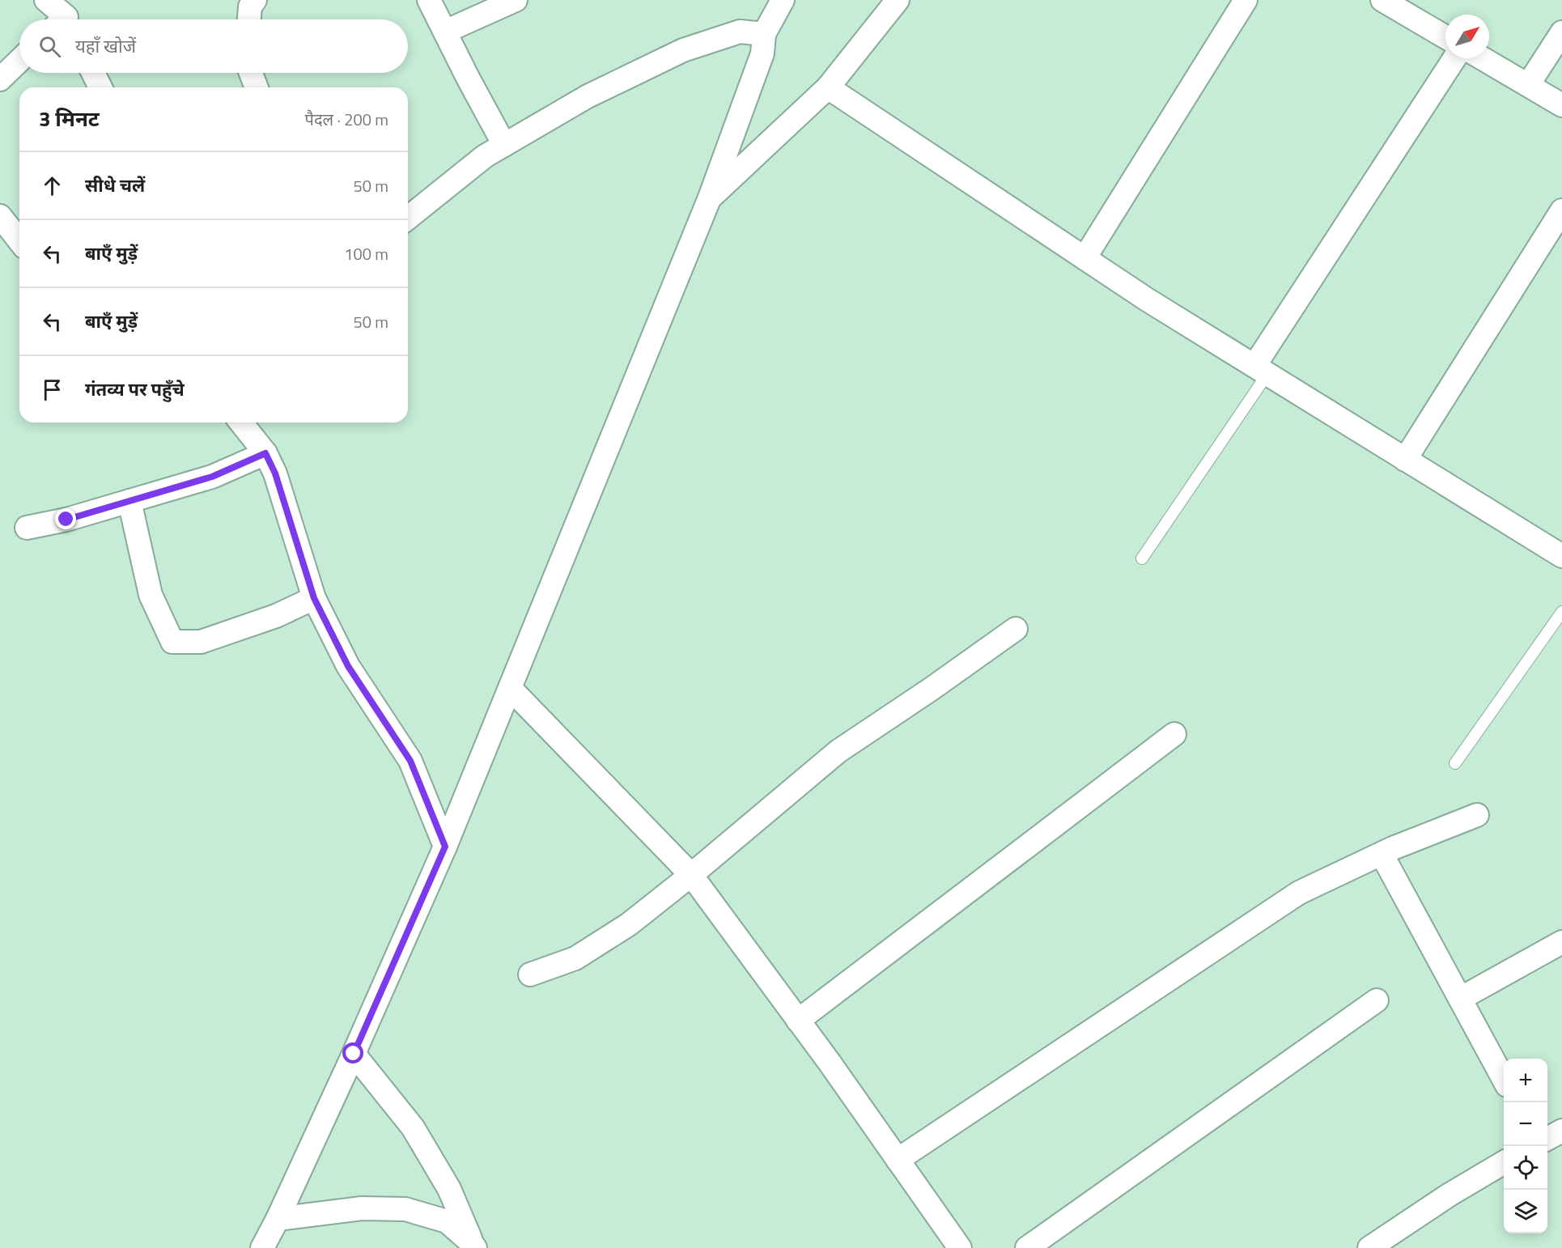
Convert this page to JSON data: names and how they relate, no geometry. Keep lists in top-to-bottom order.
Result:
{
  "north": "top right",
  "page": {
    "search": "यहाँ खोजें",
    "heading": ["3 मिनट", "पैदल · 200 m"],
    "list": [
      ["सीधे चलें", "50 m"],
      ["बाएँ मुड़ें", "100 m"],
      ["बाएँ मुड़ें", "50 m"],
      "गंतव्य पर पहुँचे"
    ],
    "map_buttons": ["+", "−"]
  }
}
